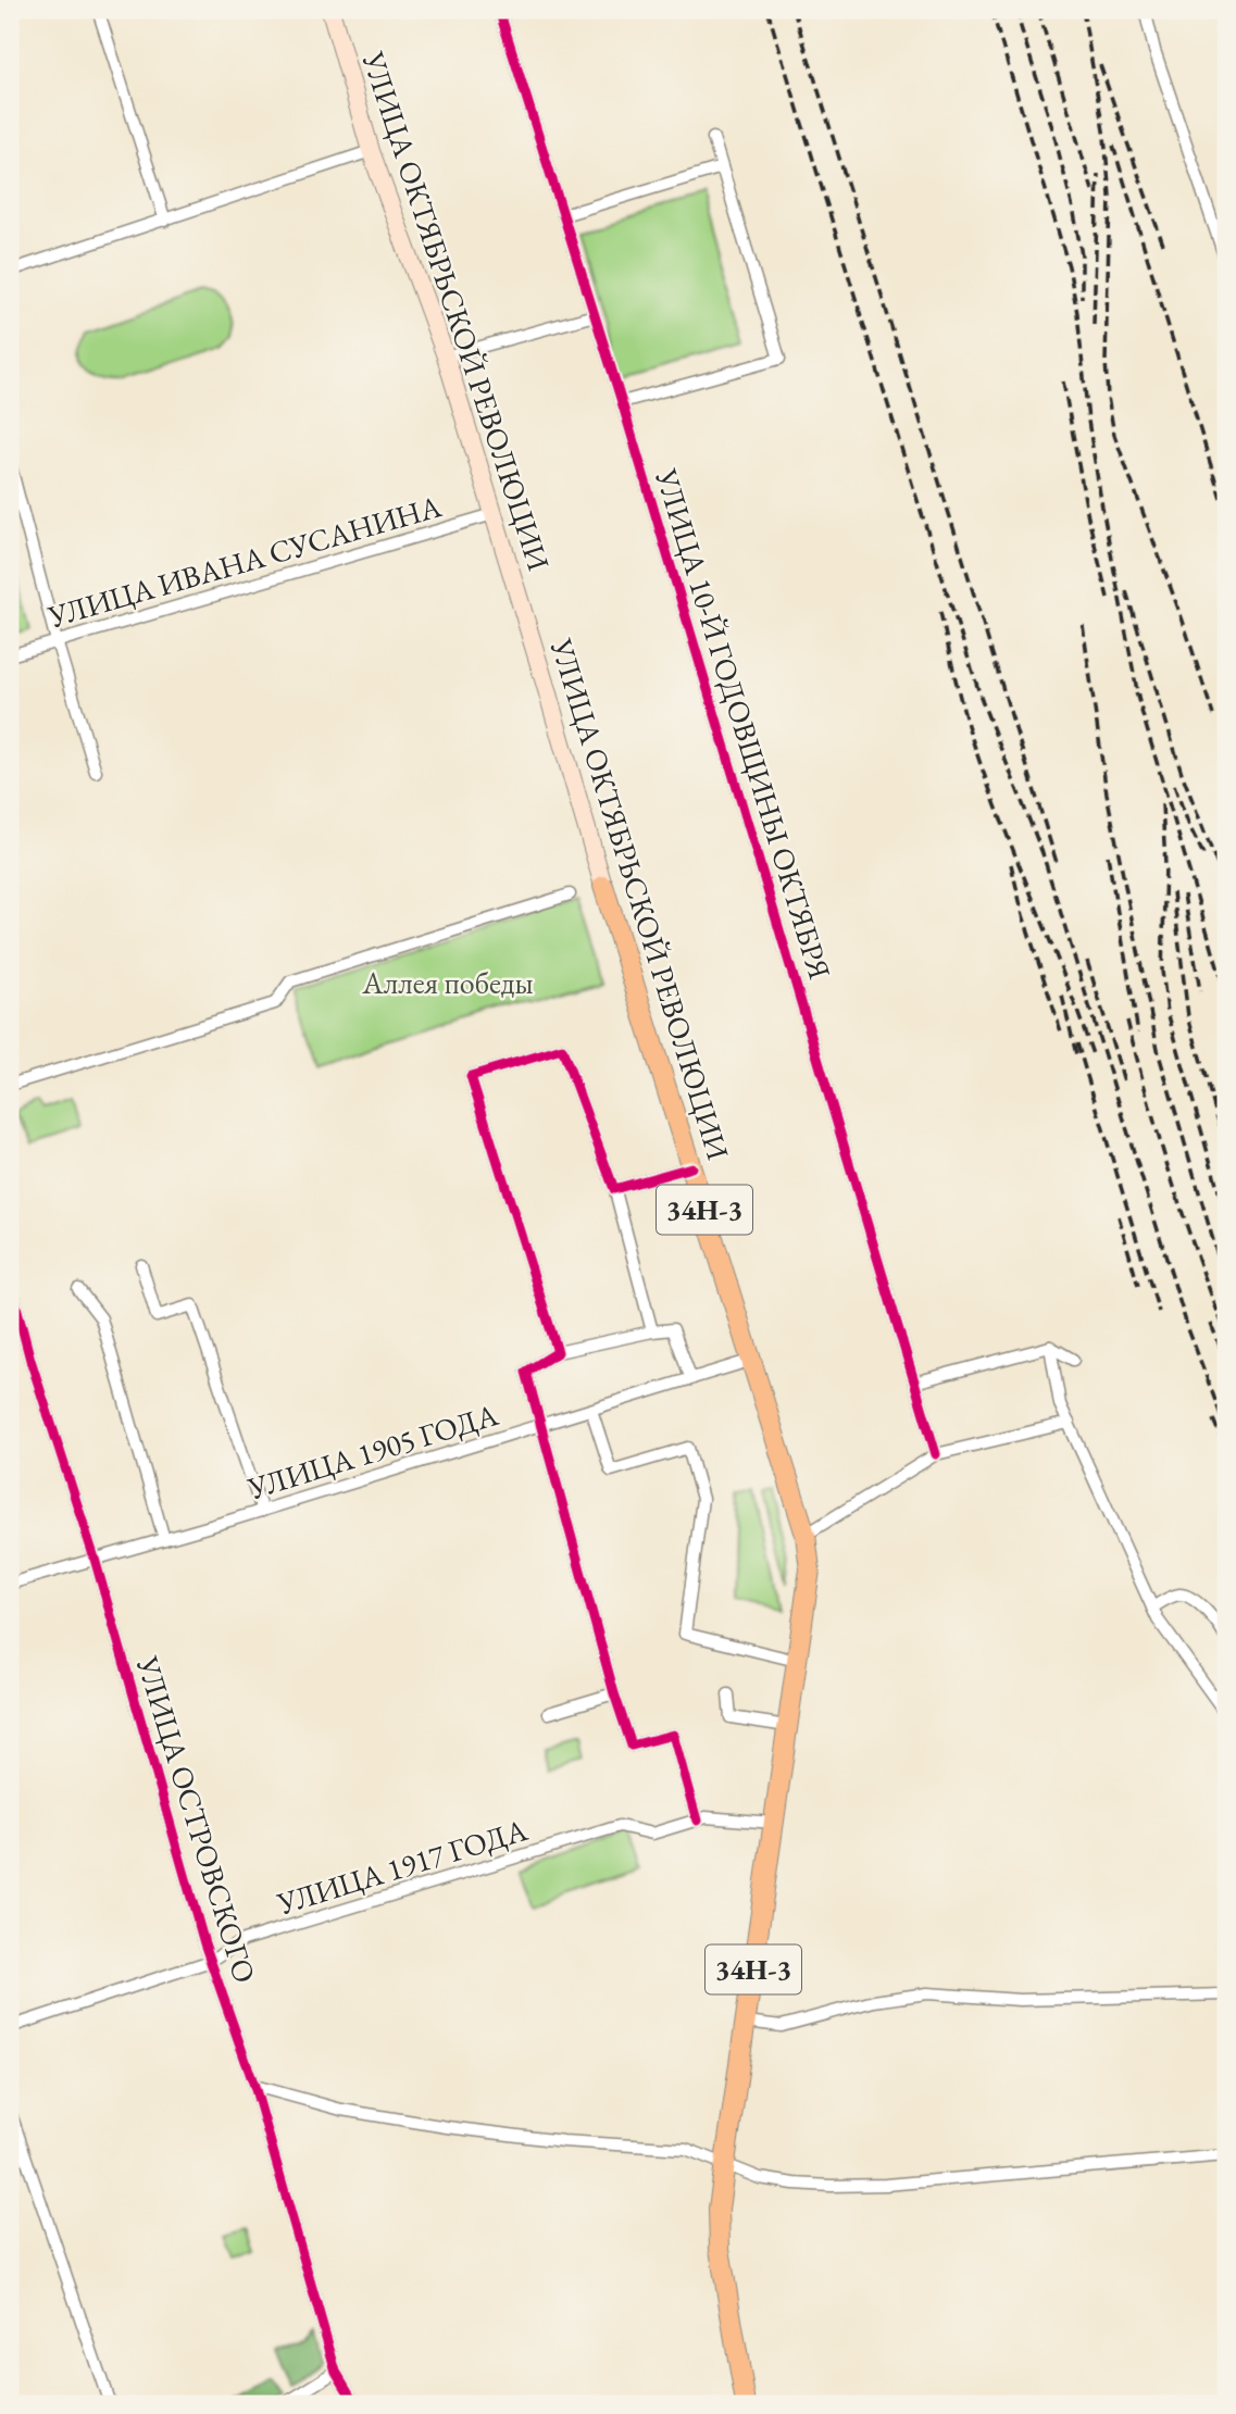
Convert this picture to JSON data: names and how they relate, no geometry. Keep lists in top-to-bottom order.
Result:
{
  "streets": {
    "main road": ["УЛИЦА ОКТЯБРЬСКОЙ РЕВОЛЮЦИИ", "34Н-3"],
    "street": [
      "УЛИЦА ИВАНА СУСАНИНА",
      "УЛИЦА 10-Й ГОДОВЩИНЫ ОКТЯБРЯ",
      "УЛИЦА 1905 ГОДА",
      "УЛИЦА ОСТРОВСКОГО",
      "УЛИЦА 1917 ГОДА"
    ]
  },
  "crossings": [
    ["УЛИЦА ОКТЯБРЬСКОЙ РЕВОЛЮЦИИ", "УЛИЦА ИВАНА СУСАНИНА"],
    ["УЛИЦА ОКТЯБРЬСКОЙ РЕВОЛЮЦИИ", "УЛИЦА 1905 ГОДА"],
    ["УЛИЦА ОКТЯБРЬСКОЙ РЕВОЛЮЦИИ", "УЛИЦА 1917 ГОДА"],
    ["УЛИЦА 1905 ГОДА", "УЛИЦА ОСТРОВСКОГО"],
    ["УЛИЦА ОСТРОВСКОГО", "УЛИЦА 1917 ГОДА"]
  ],
  "parks": ["Аллея победы"]
}
